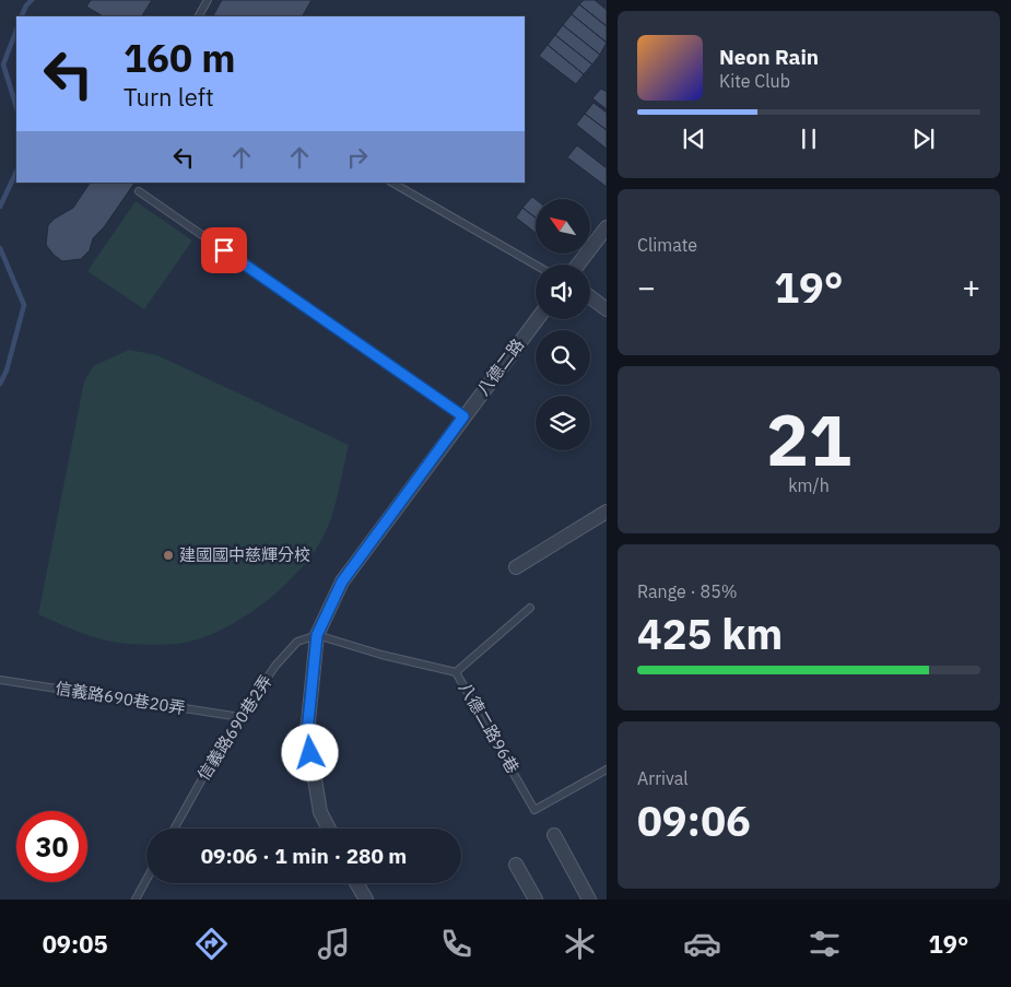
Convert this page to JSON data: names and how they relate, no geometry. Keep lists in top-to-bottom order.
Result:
{
  "streets": {
    "street": ["八德二路"],
    "lane": ["信義路690巷20弄", "信義路690巷2弄", "八德二路96巷"]
  },
  "crossings": [
    ["八德二路", "信義路690巷2弄"],
    ["八德二路", "八德二路96巷"],
    ["信義路690巷20弄", "信義路690巷2弄"],
    ["信義路690巷2弄", "八德二路96巷"]
  ],
  "places": ["建國國中慈輝分校"],
  "north": "top left",
  "page": {
    "turn": ["160 m", "Turn left"],
    "song": ["Neon Rain", "Kite Club"],
    "tile": [
      "Climate",
      ["21", "km/h"],
      ["Range · 85%", "425 km"],
      ["Arrival", "09:06"]
    ],
    "heat": ["−", "19°", "+"],
    "limit": "30",
    "trip": "09:06 · 1 min · 280 m",
    "tabs": ["09:05", "19°"]
  }
}
